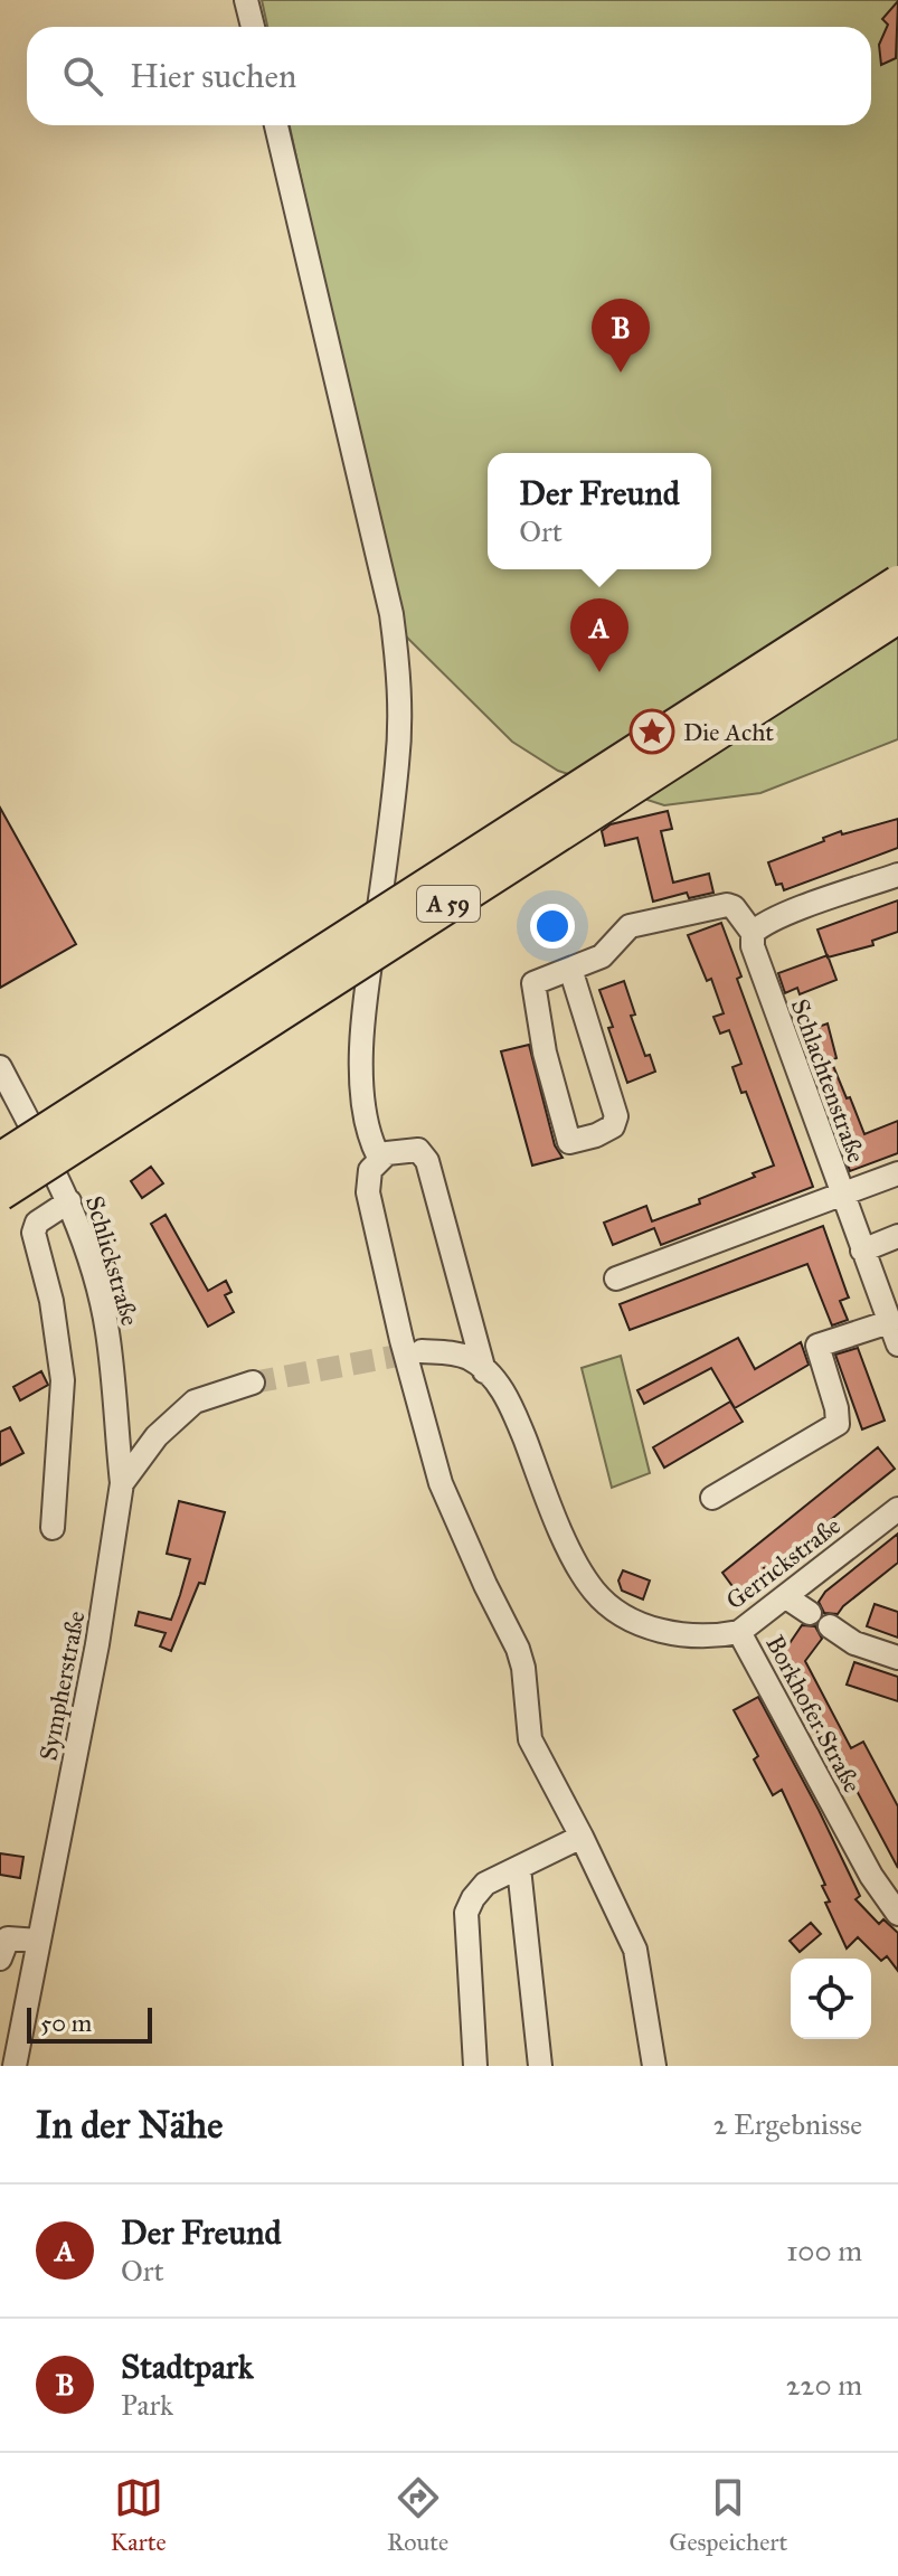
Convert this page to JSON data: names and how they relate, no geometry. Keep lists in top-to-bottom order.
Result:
{
  "streets": {
    "highway": ["A 59"],
    "street": [
      "Schlachtenstraße",
      "Schlickstraße",
      "Gerrickstraße",
      "Sympherstraße",
      "Borkhofer Straße"
    ]
  },
  "crossings": [
    ["Schlickstraße", "Sympherstraße"],
    ["Gerrickstraße", "Borkhofer Straße"]
  ],
  "places": {
    "place": ["Die Acht"]
  },
  "scale_bar": "50 m",
  "page": {
    "search": "Hier suchen",
    "pins": ["B", "A"],
    "popup": ["Der Freund", "Ort"],
    "scale": "50 m",
    "heading": ["In der Nähe", "2 Ergebnisse"],
    "list": [
      {
        "mark": "A",
        "name": "Der Freund",
        "note": "Ort",
        "value": "100 m"
      },
      {
        "mark": "B",
        "name": "Stadtpark",
        "note": "Park",
        "value": "220 m"
      }
    ],
    "nav": ["Karte", "Route", "Gespeichert"]
  }
}
